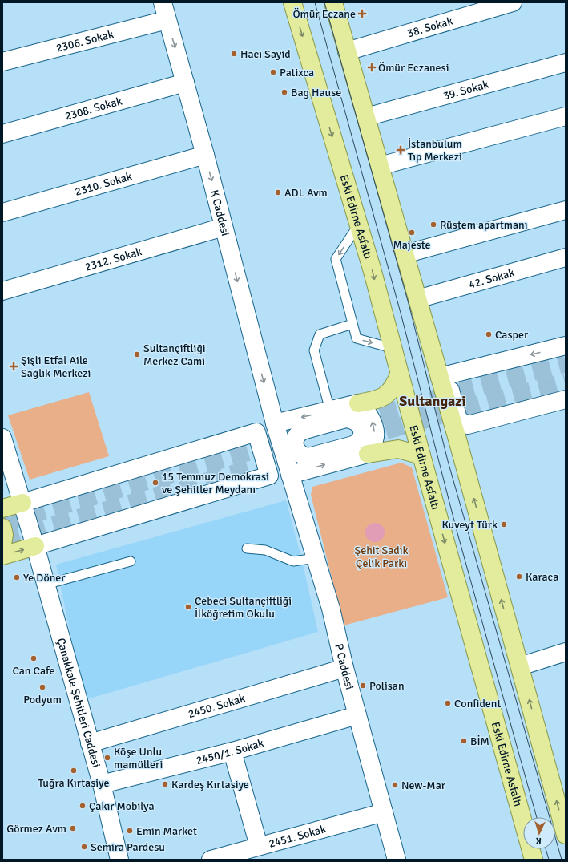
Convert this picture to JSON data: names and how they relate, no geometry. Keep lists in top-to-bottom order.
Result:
{
  "streets": {
    "main road": ["Eski Edirne Asfaltı"],
    "street": [
      "38. Sokak",
      "2306. Sokak",
      "39. Sokak",
      "2308. Sokak",
      "2310. Sokak",
      "K Caddesi",
      "2312. Sokak",
      "42. Sokak",
      "P Caddesi",
      "Çanakkale Şehitleri Caddesi",
      "2450. Sokak",
      "2450/1. Sokak",
      "2451. Sokak"
    ]
  },
  "crossings": [
    ["2306. Sokak", "K Caddesi"],
    ["2308. Sokak", "K Caddesi"],
    ["2310. Sokak", "K Caddesi"],
    ["K Caddesi", "2312. Sokak"],
    ["K Caddesi", "P Caddesi"],
    ["P Caddesi", "2450. Sokak"],
    ["P Caddesi", "2450/1. Sokak"],
    ["P Caddesi", "2451. Sokak"],
    ["Çanakkale Şehitleri Caddesi", "2450. Sokak"],
    ["Çanakkale Şehitleri Caddesi", "2450/1. Sokak"]
  ],
  "one_way": ["K Caddesi"],
  "districts": ["Sultangazi"],
  "parks": ["Şehit Sadık Çelik Parkı"],
  "places": {
    "health": [
      "Ömür Eczane",
      "Ömür Eczanesi",
      "İstanbulum Tıp Merkezi",
      "Şişli Etfal Aile Sağlık Merkezi"
    ],
    "other": [
      "Hacı Sayid",
      "Patixca",
      "Bag Hause",
      "ADL Avm",
      "Rüstem apartmanı",
      "Majeste",
      "Casper",
      "Sultançiftliği Merkez Cami",
      "15 Temmuz Demokrasi ve Şehitler Meydanı",
      "Kuveyt Türk",
      "Karaca",
      "Ye Döner",
      "Cebeci Sultançiftliği İlköğretim Okulu",
      "Can Cafe",
      "Polisan",
      "Podyum",
      "Confident",
      "BİM",
      "Köşe Unlu mamülleri",
      "Tuğra Kırtasiye",
      "Kardeş Kırtasiye",
      "New-Mar",
      "Çakır Mobilya",
      "Görmez Avm",
      "Emin Market",
      "Semira Pardesu"
    ]
  },
  "north": "bottom"
}
